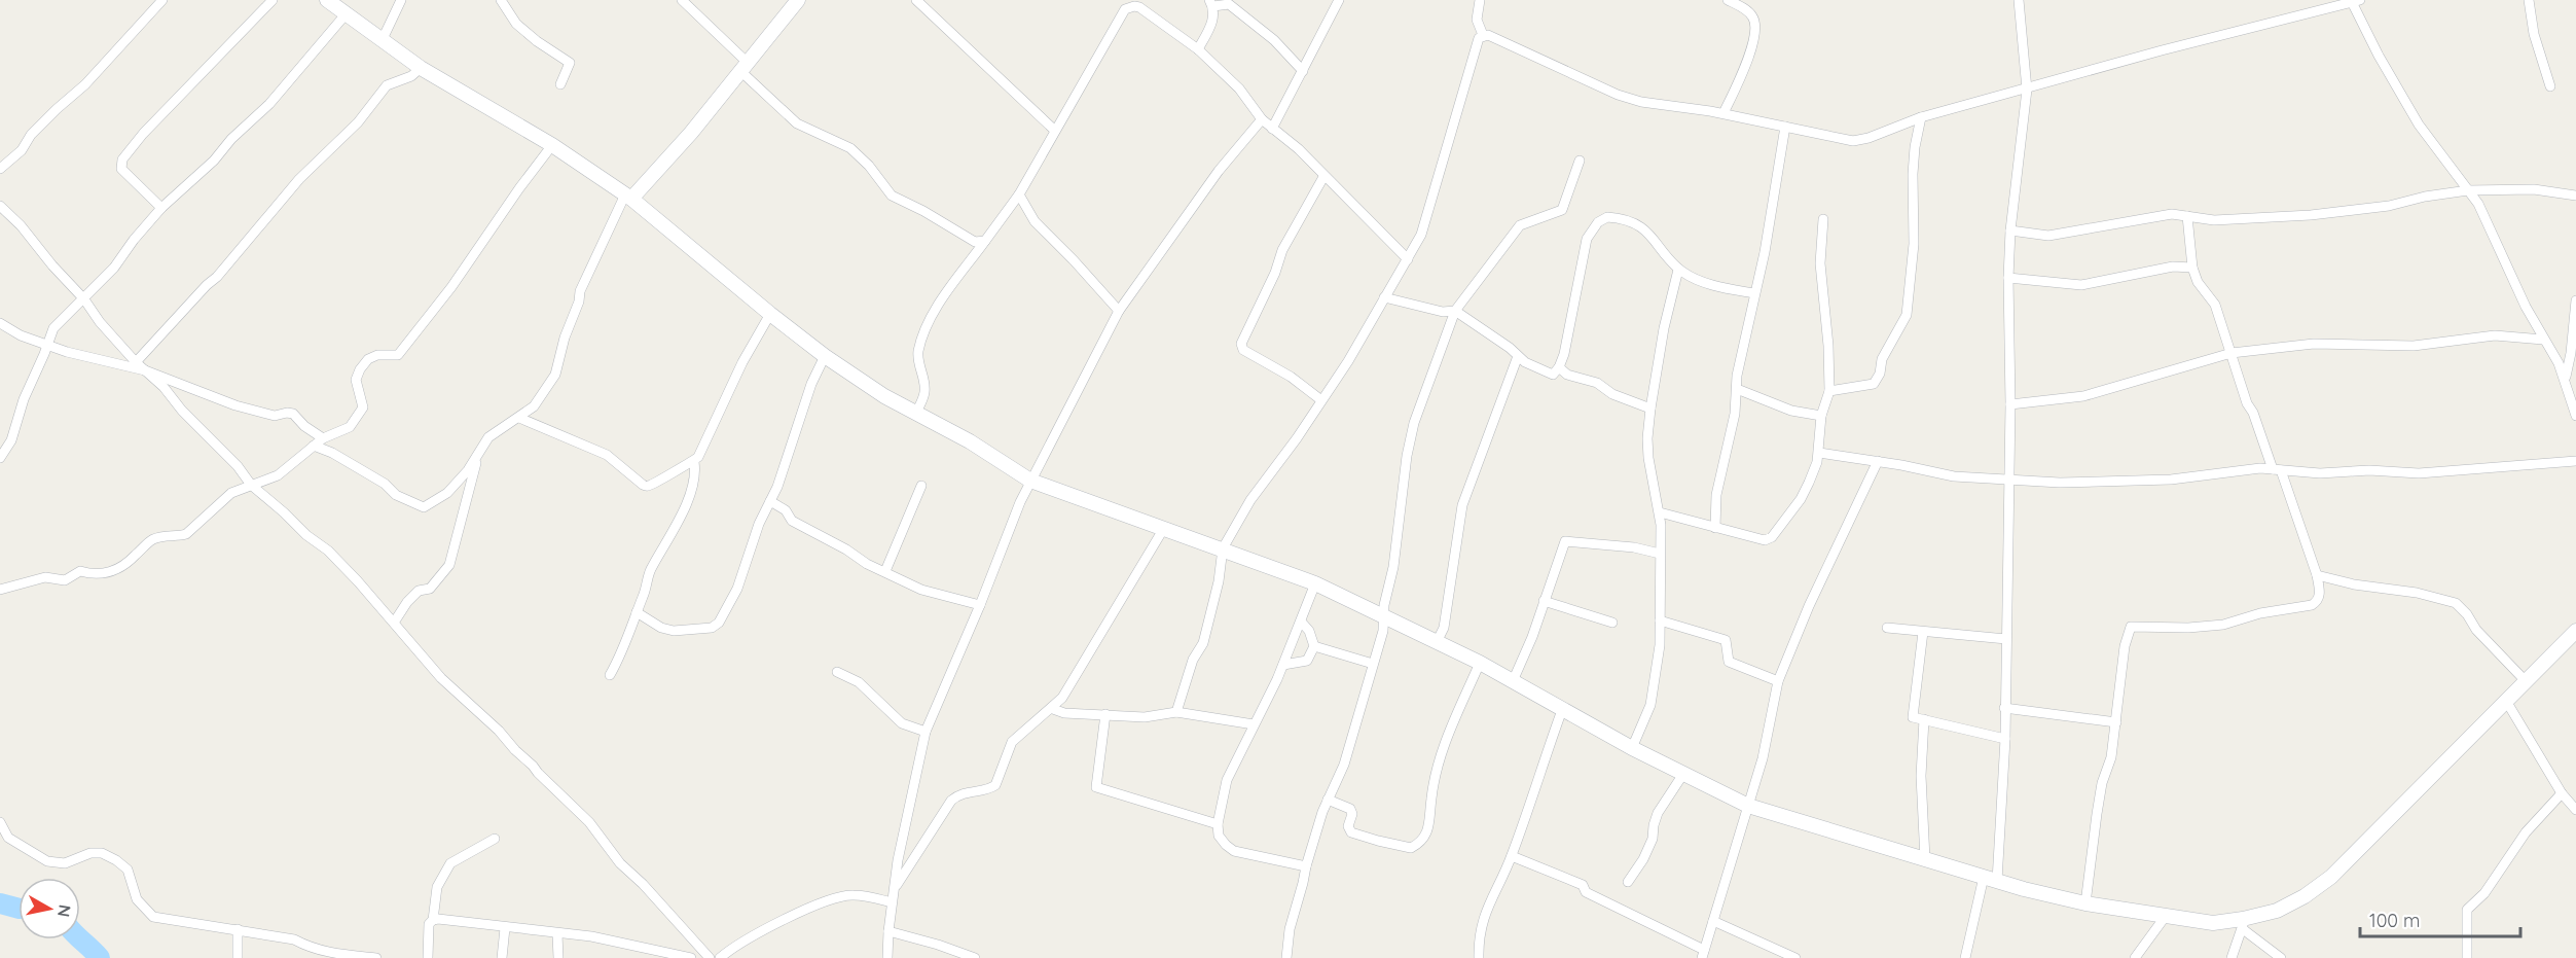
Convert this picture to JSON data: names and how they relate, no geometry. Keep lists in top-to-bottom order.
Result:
{
  "scale_bar": "100 m",
  "north": "right"
}
